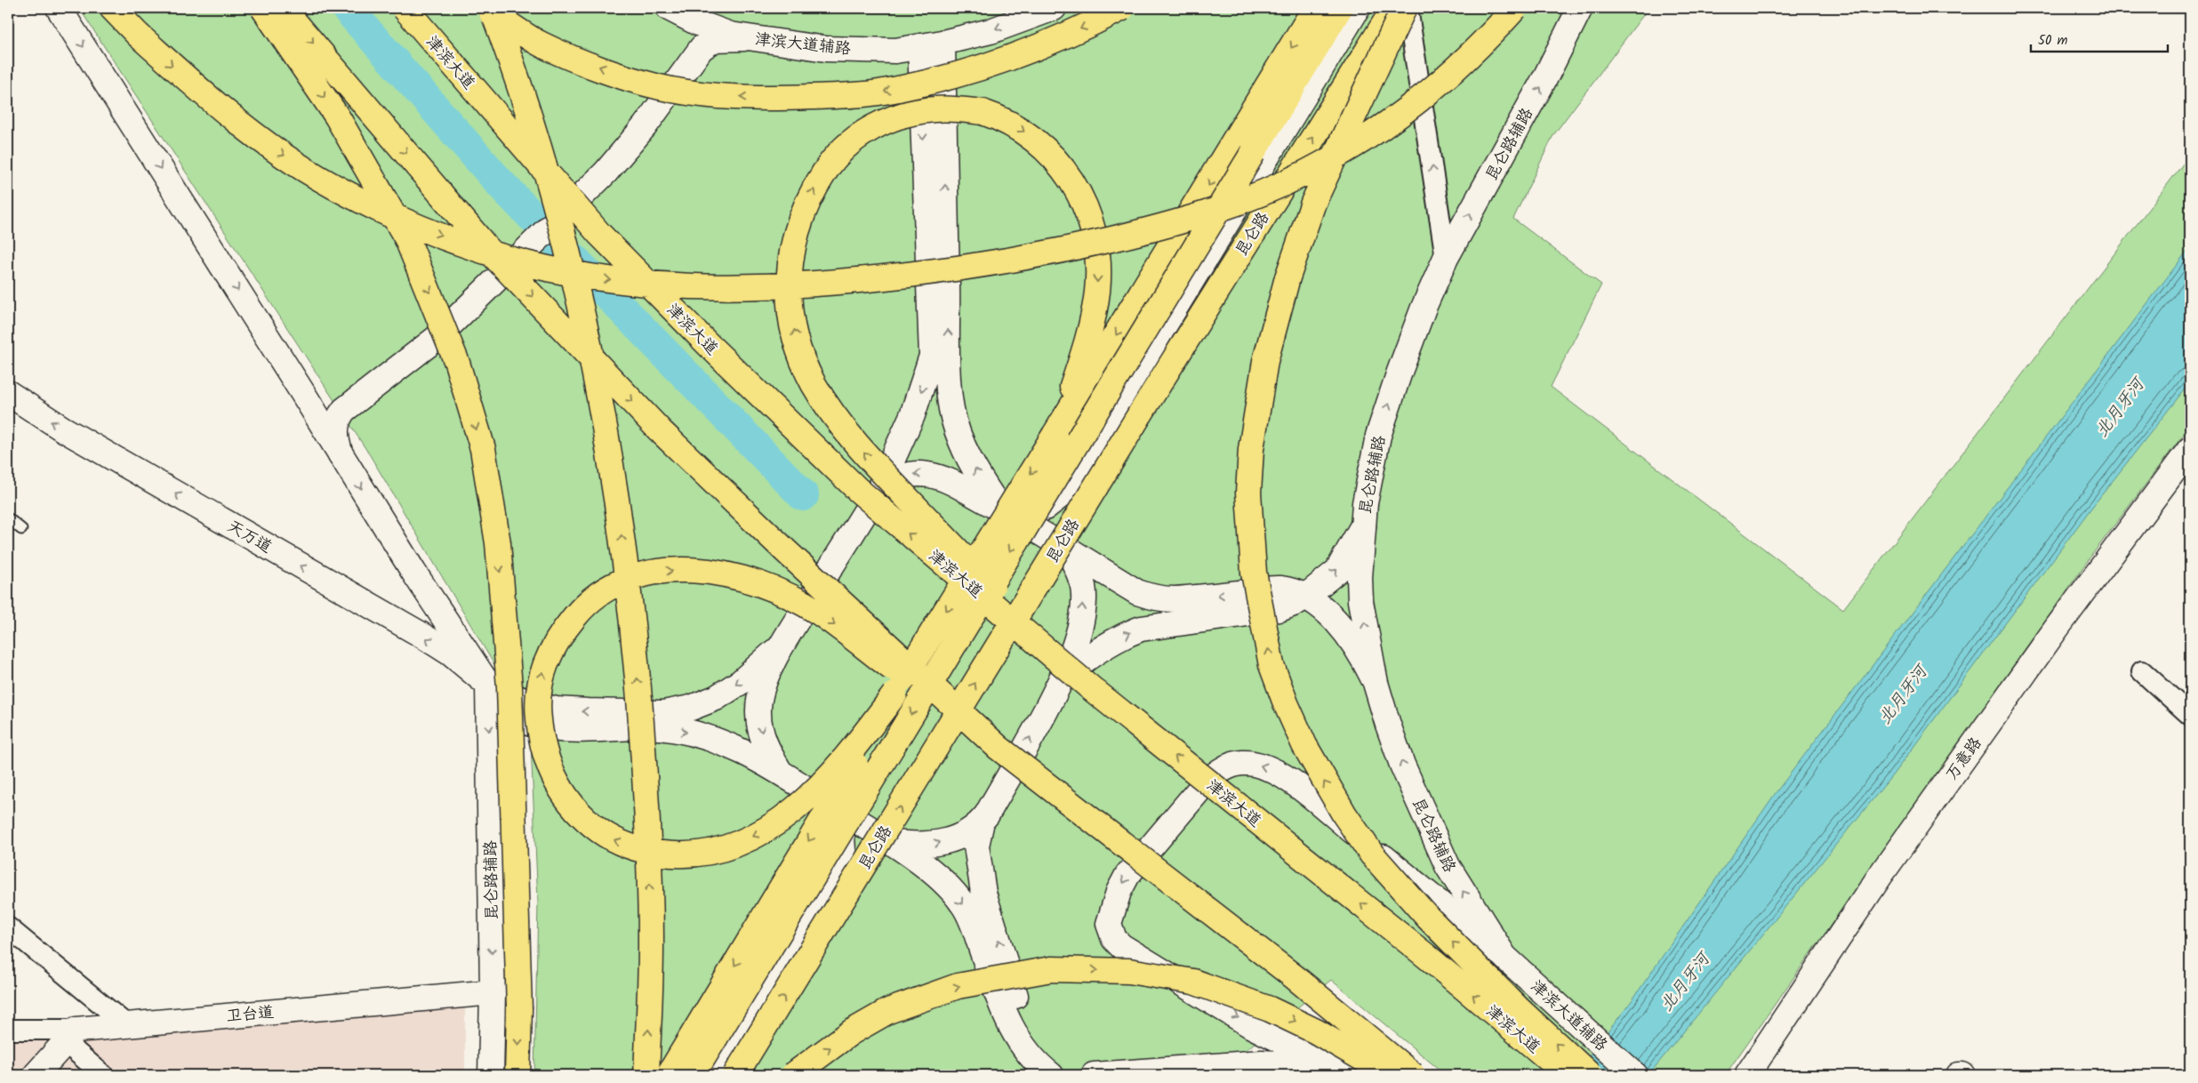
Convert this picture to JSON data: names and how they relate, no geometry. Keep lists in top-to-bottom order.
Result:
{
  "streets": {
    "highway": ["津滨大道", "昆仑路"],
    "street": [
      "津滨大道辅路",
      "昆仑路辅路",
      "天万道",
      "万意路",
      "卫台道"
    ]
  },
  "crossings": [
    ["津滨大道辅路", "昆仑路辅路"],
    ["昆仑路辅路", "天万道"],
    ["昆仑路辅路", "卫台道"]
  ],
  "one_way": ["天万道"],
  "water": ["北月牙河"],
  "scale_bar": "50 m"
}
